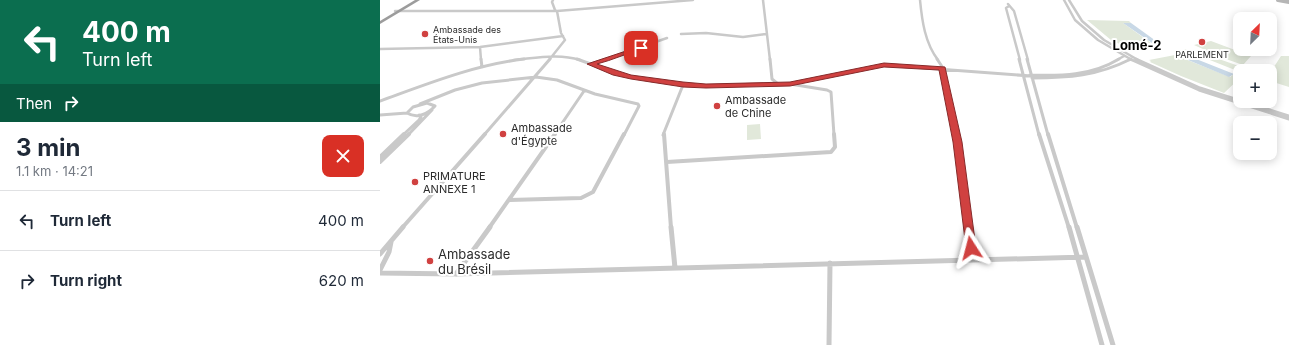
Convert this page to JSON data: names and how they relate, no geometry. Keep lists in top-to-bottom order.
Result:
{
  "districts": ["Lomé-2"],
  "places": [
    "Ambassade des États-Unis",
    "PARLEMENT",
    "Ambassade de Chine",
    "Ambassade d'Égypte",
    "PRIMATURE ANNEXE 1",
    "Ambassade du Brésil"
  ],
  "north": "top right",
  "page": {
    "turn": ["400 m", "Turn left"],
    "map_buttons": ["+", "−"],
    "then": "Then",
    "heading": ["3 min", "1.1 km · 14:21"],
    "list": [
      {
        "name": "Turn left",
        "value": "400 m"
      },
      {
        "name": "Turn right",
        "value": "620 m"
      }
    ]
  }
}
